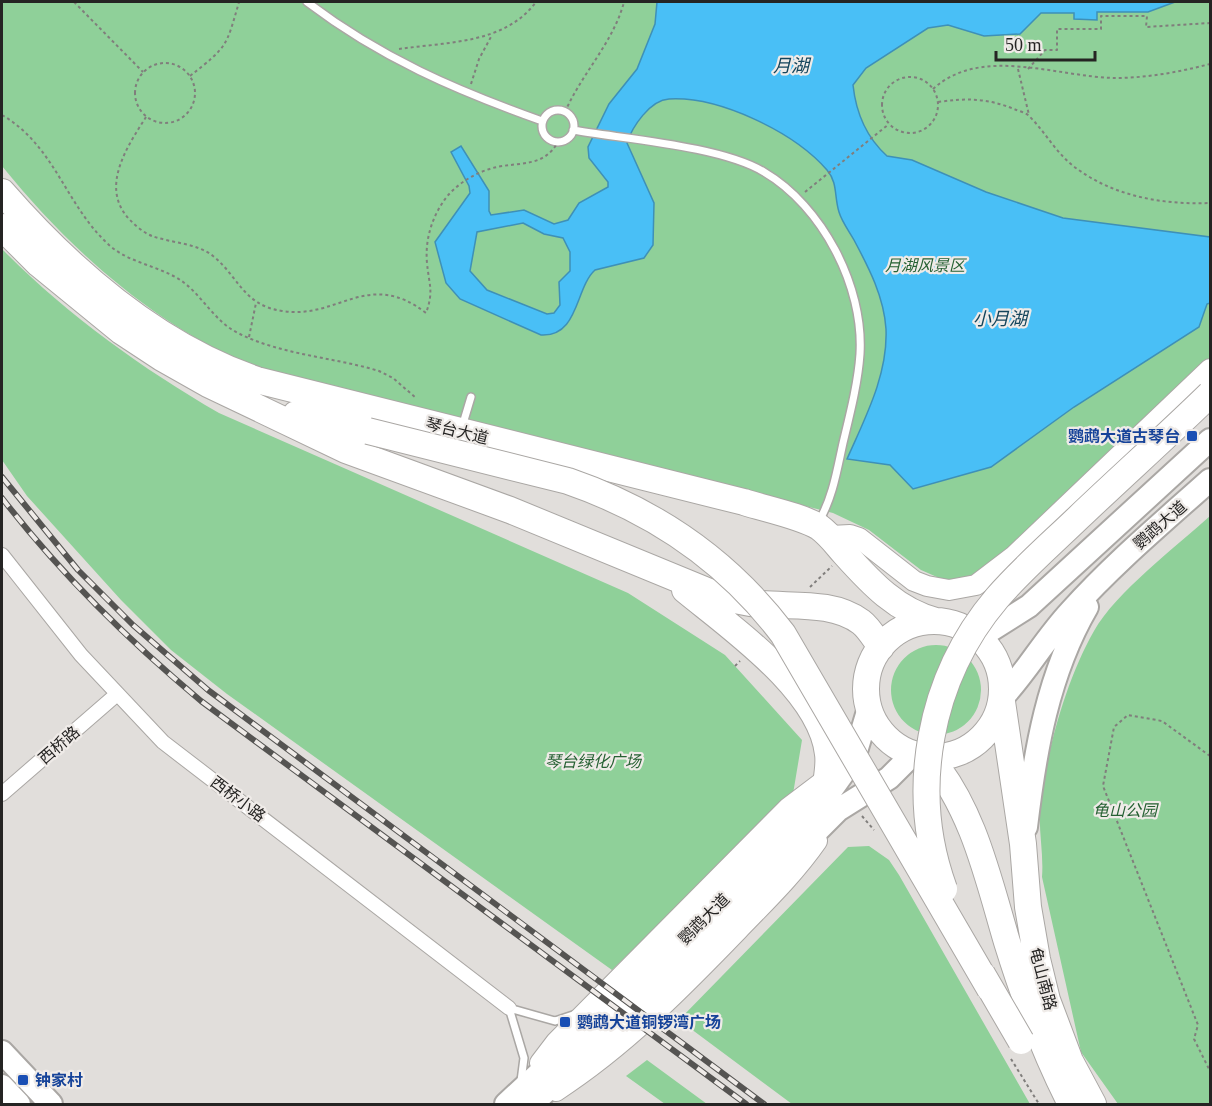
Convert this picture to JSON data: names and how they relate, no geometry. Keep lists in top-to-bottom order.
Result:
{
  "streets": {
    "highway": ["琴台大道", "龟山南路"],
    "main road": ["鹦鹉大道"],
    "street": ["西桥路", "西桥小路"]
  },
  "crossings": [
    ["琴台大道", "鹦鹉大道"],
    ["琴台大道", "龟山南路"],
    ["鹦鹉大道", "龟山南路"],
    ["西桥路", "西桥小路"]
  ],
  "water": ["月湖", "小月湖"],
  "parks": ["月湖风景区", "琴台绿化广场", "龟山公园"],
  "places": {
    "transit": ["鹦鹉大道古琴台", "鹦鹉大道铜锣湾广场", "钟家村"]
  },
  "scale_bar": "50 m"
}
